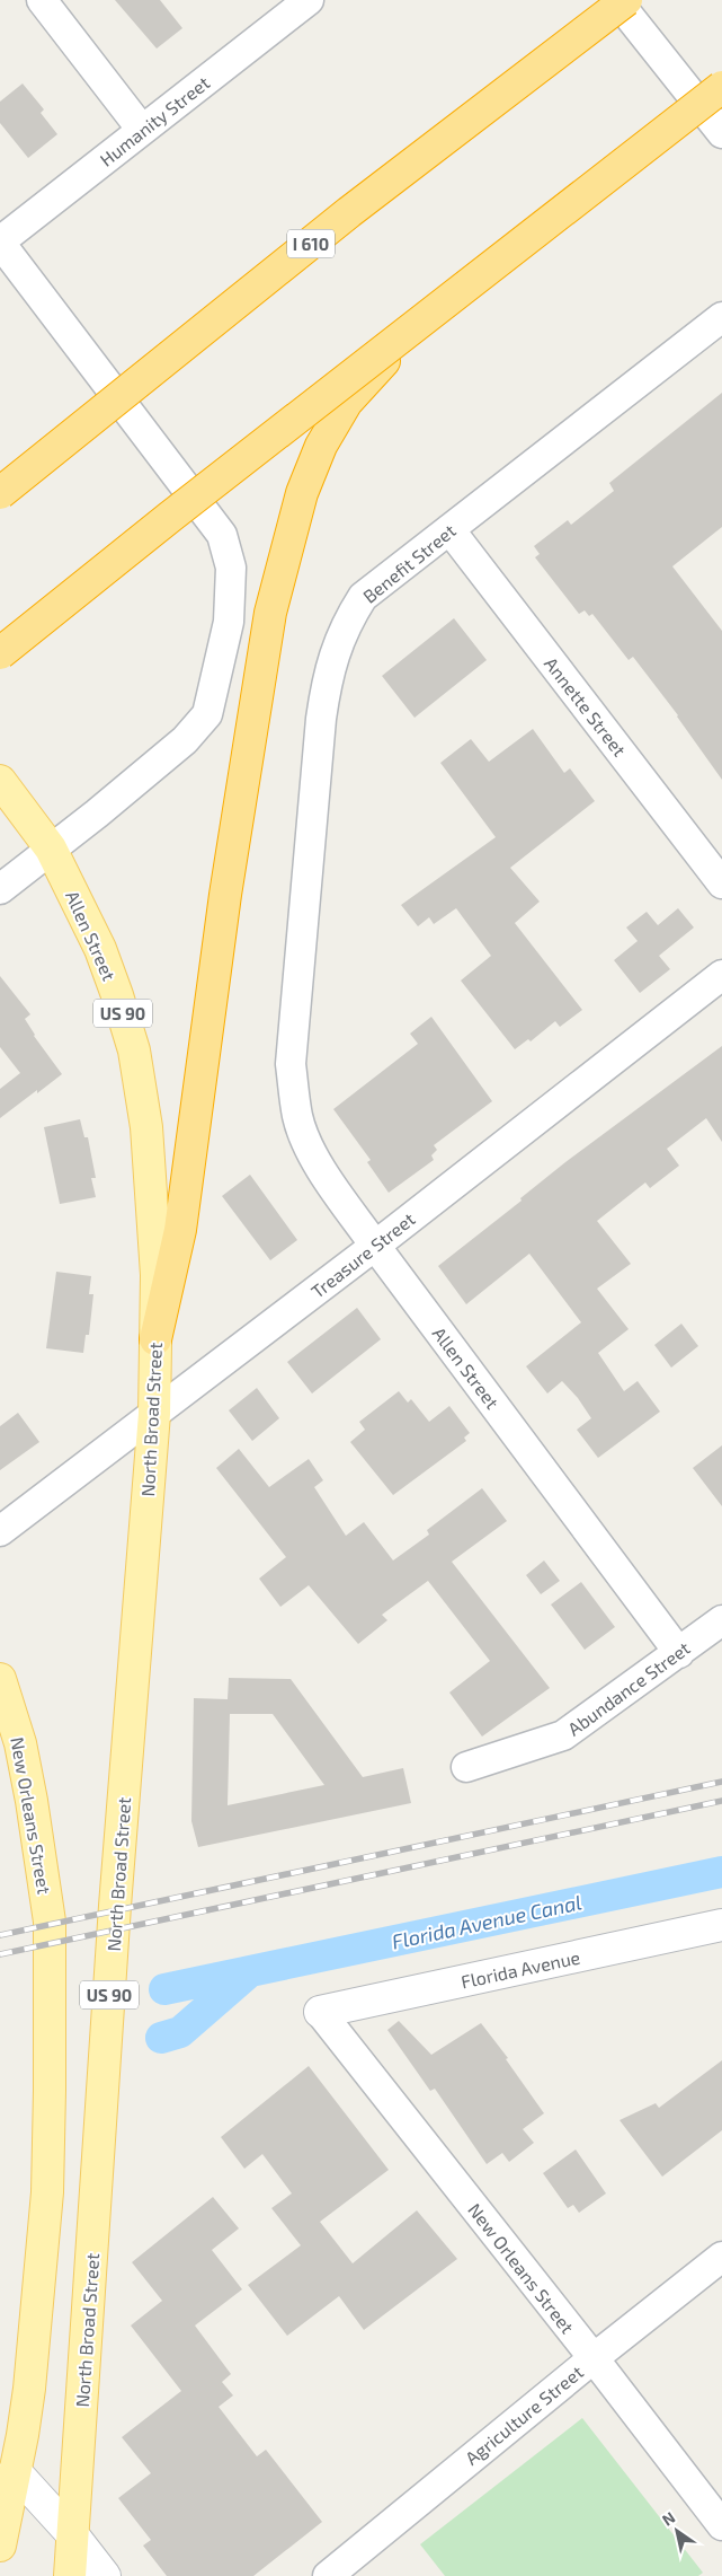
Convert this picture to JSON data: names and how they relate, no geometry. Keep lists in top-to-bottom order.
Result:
{
  "streets": {
    "highway": ["I 610"],
    "main road": [
      "Allen Street",
      "US 90",
      "North Broad Street",
      "New Orleans Street"
    ],
    "street": [
      "Humanity Street",
      "Benefit Street",
      "Annette Street",
      "Treasure Street",
      "Abundance Street",
      "Florida Avenue",
      "Agriculture Street"
    ]
  },
  "crossings": [
    ["Benefit Street", "Annette Street"],
    ["Benefit Street", "Allen Street"],
    ["Allen Street", "Treasure Street"],
    ["Allen Street", "North Broad Street"],
    ["Allen Street", "Abundance Street"],
    ["Treasure Street", "North Broad Street"],
    ["New Orleans Street", "Florida Avenue"],
    ["New Orleans Street", "Agriculture Street"]
  ],
  "water": ["Florida Avenue Canal"],
  "north": "top left"
}
